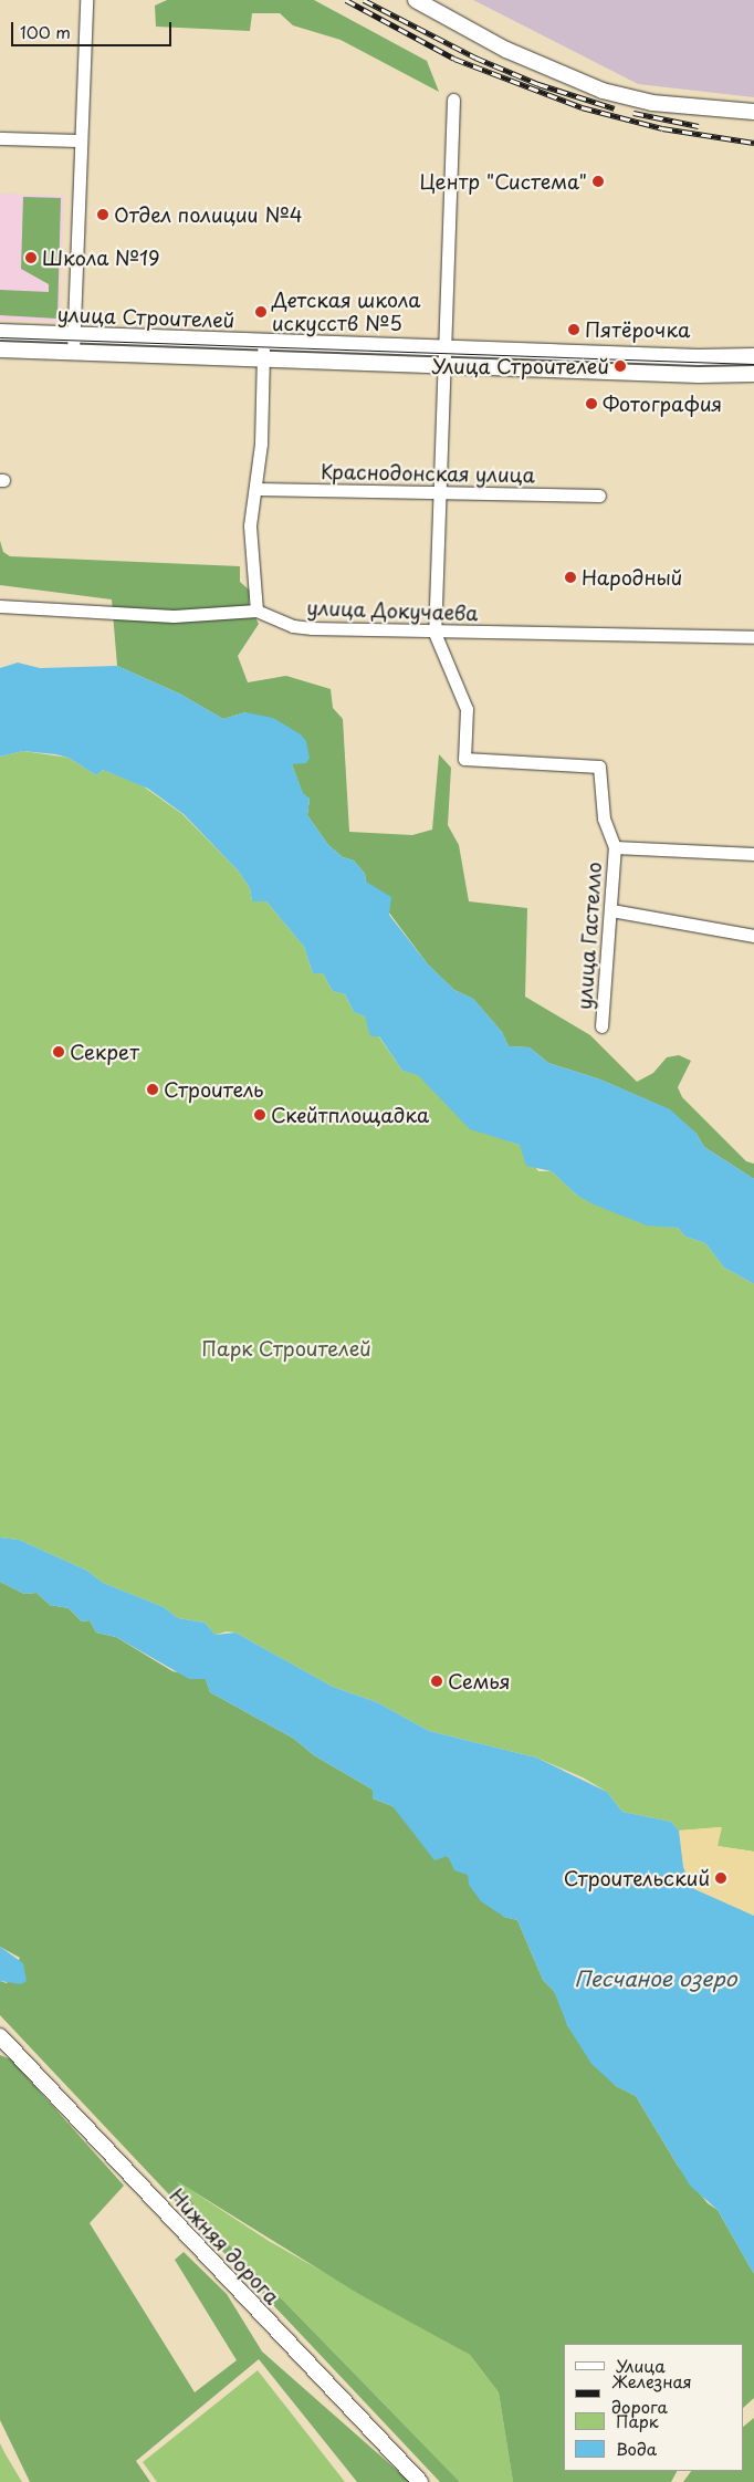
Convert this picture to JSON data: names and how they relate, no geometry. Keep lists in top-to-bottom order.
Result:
{
  "streets": {
    "main road": ["улица Строителей", "Нижняя дорога"],
    "street": ["Краснодонская улица", "улица Докучаева", "улица Гастелло"]
  },
  "water": ["Песчаное озеро"],
  "parks": ["Парк Строителей"],
  "places": [
    "Центр \"Система\"",
    "Отдел полиции №4",
    "Школа №19",
    "Детская школа искусств №5",
    "Пятёрочка",
    "Улица Строителей",
    "Фотография",
    "Народный",
    "Секрет",
    "Строитель",
    "Скейтплощадка",
    "Семья",
    "Строительский"
  ],
  "legend": [
    "Улица",
    "Железная дорога",
    "Парк",
    "Вода"
  ],
  "scale_bar": "100 m"
}
